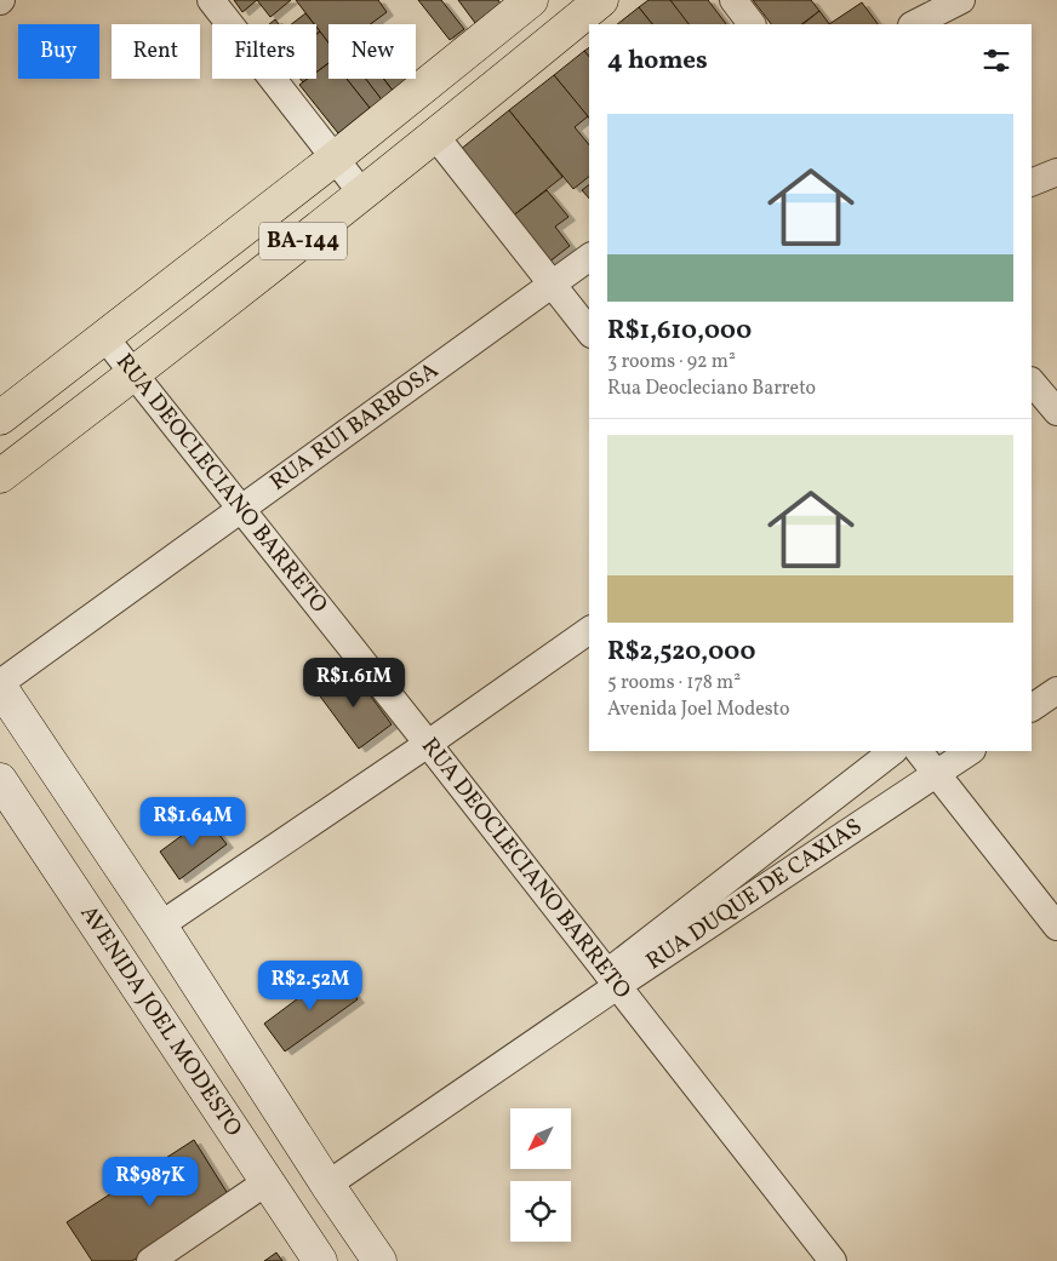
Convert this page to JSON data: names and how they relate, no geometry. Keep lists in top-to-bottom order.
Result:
{
  "streets": {
    "main road": ["BA-144"],
    "street": [
      "RUA RUI BARBOSA",
      "RUA DEOCLECIANO BARRETO",
      "RUA DUQUE DE CAXIAS",
      "AVENIDA JOEL MODESTO"
    ]
  },
  "crossings": [
    ["BA-144", "RUA DEOCLECIANO BARRETO"],
    ["RUA RUI BARBOSA", "RUA DEOCLECIANO BARRETO"],
    ["RUA DEOCLECIANO BARRETO", "RUA DUQUE DE CAXIAS"]
  ],
  "north": "bottom left",
  "page": {
    "chip": [
      "Buy",
      "Rent",
      "Filters",
      "New"
    ],
    "heading": "4 homes",
    "list": [
      {
        "name": "R$1,610,000",
        "note": "3 rooms · 92 m² · Rua Deocleciano Barreto"
      },
      {
        "name": "R$2,520,000",
        "note": "5 rooms · 178 m² · Avenida Joel Modesto"
      }
    ],
    "price": [
      "R$1.61M",
      "R$1.64M",
      "R$2.52M",
      "R$987K"
    ]
  }
}
